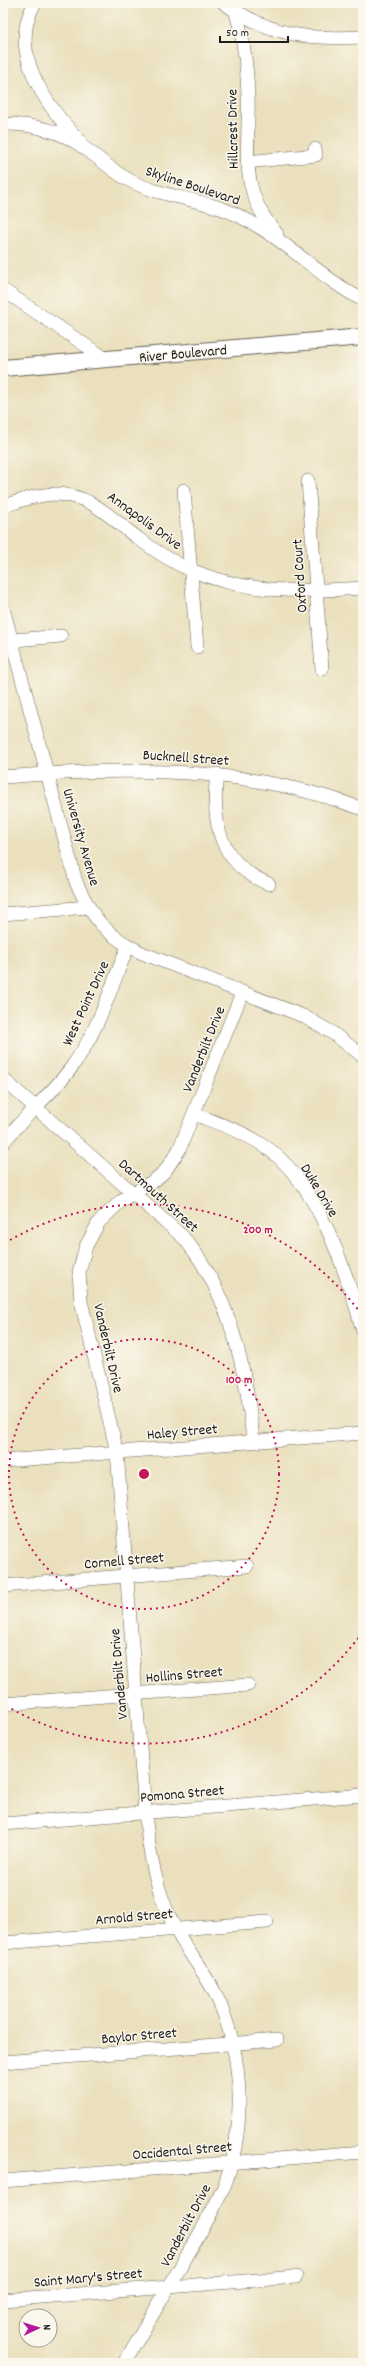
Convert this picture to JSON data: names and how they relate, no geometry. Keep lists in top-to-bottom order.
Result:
{
  "streets": {
    "main road": ["River Boulevard"],
    "street": [
      "Hillcrest Drive",
      "Skyline Boulevard",
      "Annapolis Drive",
      "Oxford Court",
      "Bucknell Street",
      "University Avenue",
      "West Point Drive",
      "Vanderbilt Drive",
      "Duke Drive",
      "Dartmouth Street",
      "Haley Street",
      "Cornell Street",
      "Hollins Street",
      "Pomona Street",
      "Arnold Street",
      "Baylor Street",
      "Occidental Street",
      "Saint Mary's Street"
    ]
  },
  "crossings": [
    ["Hillcrest Drive", "Skyline Boulevard"],
    ["Annapolis Drive", "Oxford Court"],
    ["Bucknell Street", "University Avenue"],
    ["University Avenue", "West Point Drive"],
    ["University Avenue", "Vanderbilt Drive"],
    ["West Point Drive", "Dartmouth Street"],
    ["Vanderbilt Drive", "Duke Drive"],
    ["Vanderbilt Drive", "Dartmouth Street"],
    ["Vanderbilt Drive", "Haley Street"],
    ["Vanderbilt Drive", "Cornell Street"],
    ["Vanderbilt Drive", "Hollins Street"],
    ["Vanderbilt Drive", "Pomona Street"],
    ["Vanderbilt Drive", "Arnold Street"],
    ["Vanderbilt Drive", "Baylor Street"],
    ["Vanderbilt Drive", "Occidental Street"],
    ["Vanderbilt Drive", "Saint Mary's Street"],
    ["Dartmouth Street", "Haley Street"]
  ],
  "scale_bar": "50 m",
  "north": "right",
  "rings": ["200 m", "100 m"]
}
